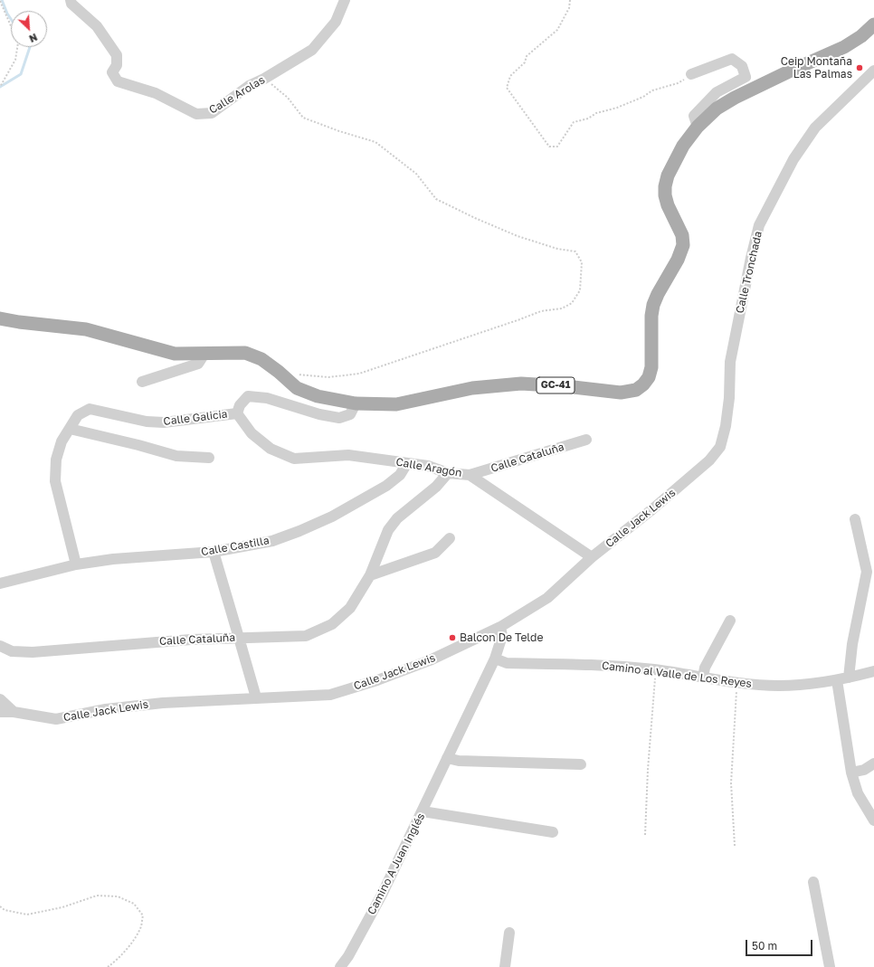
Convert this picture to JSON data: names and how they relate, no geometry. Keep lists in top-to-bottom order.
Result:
{
  "streets": {
    "main road": ["GC-41"],
    "street": [
      "Calle Arolas",
      "Calle Tronchada",
      "Calle Galicia",
      "Calle Cataluña",
      "Calle Aragón",
      "Calle Jack Lewis",
      "Calle Castilla",
      "Camino al Valle de Los Reyes",
      "Camino A Juan Inglés"
    ]
  },
  "crossings": [
    ["Calle Tronchada", "Calle Jack Lewis"],
    ["GC-41", "Calle Galicia"],
    ["Calle Galicia", "Calle Aragón"],
    ["Calle Galicia", "Calle Castilla"],
    ["Calle Cataluña", "Calle Aragón"],
    ["Calle Aragón", "Calle Jack Lewis"],
    ["Calle Aragón", "Calle Castilla"],
    ["Calle Jack Lewis", "Camino A Juan Inglés"],
    ["Camino al Valle de Los Reyes", "Camino A Juan Inglés"]
  ],
  "places": ["Ceip Montaña Las Palmas", "Balcon De Telde"],
  "scale_bar": "50 m",
  "north": "bottom right"
}
